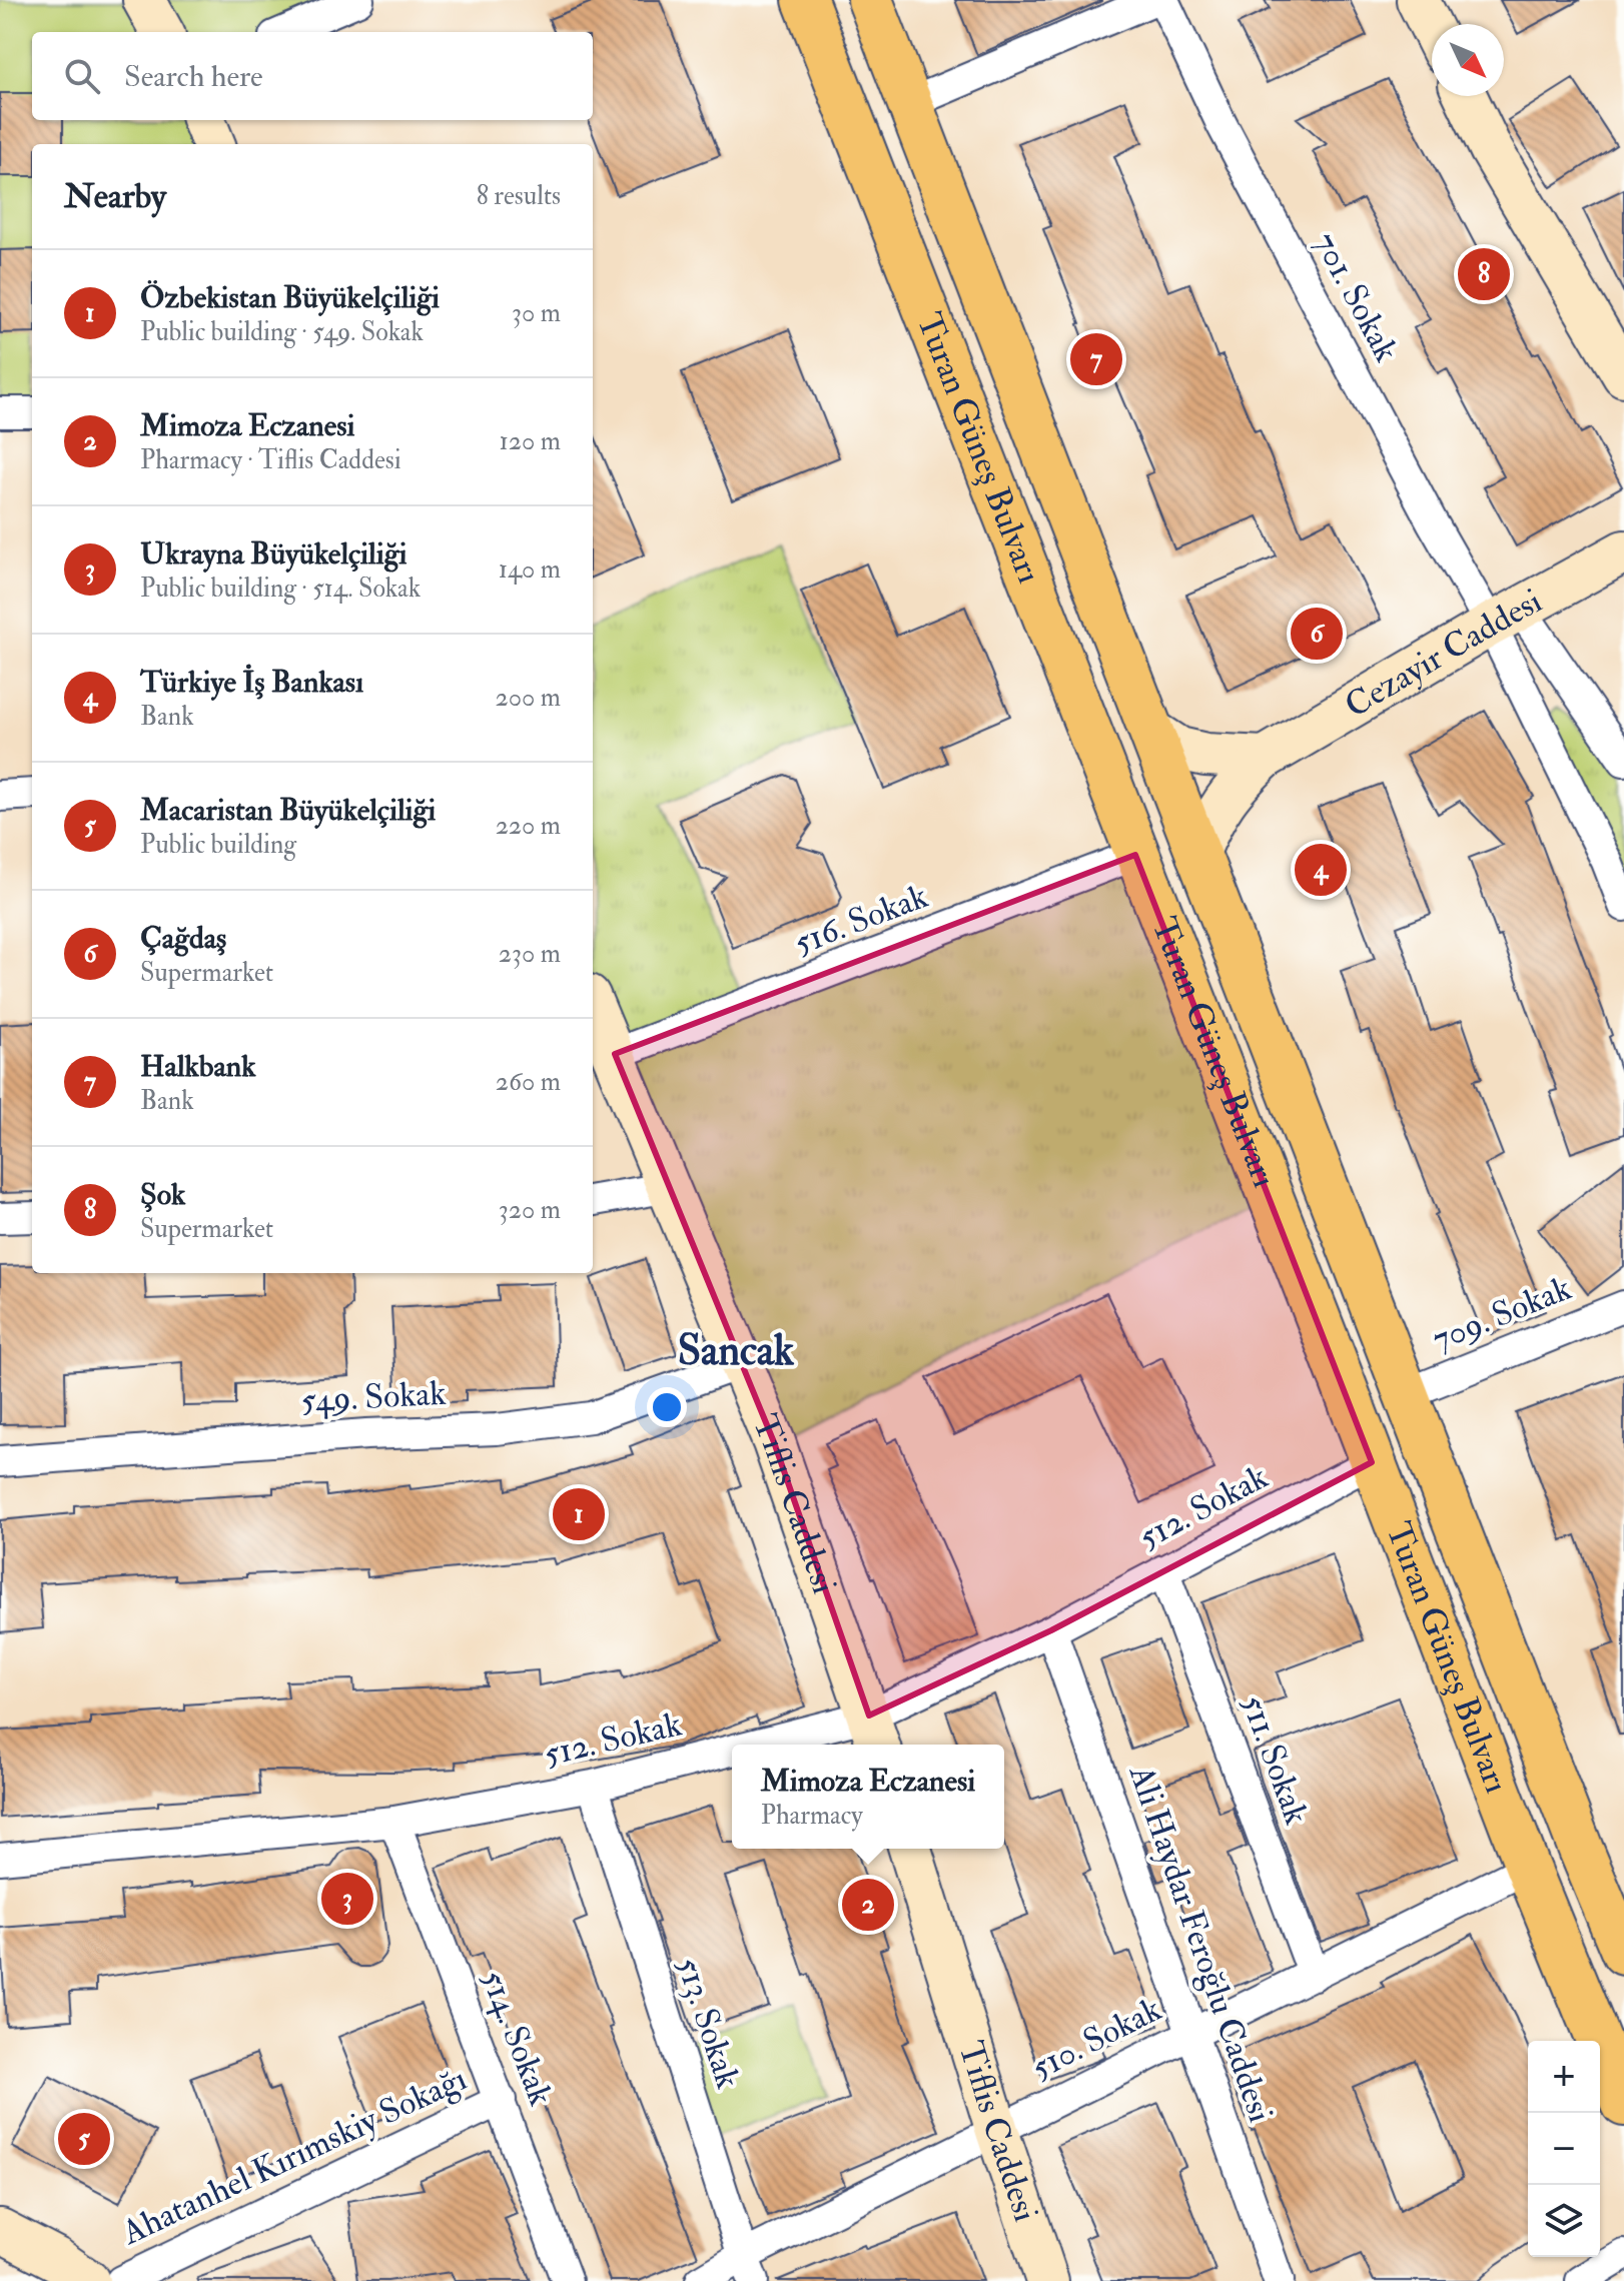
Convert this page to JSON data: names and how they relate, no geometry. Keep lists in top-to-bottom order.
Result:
{
  "streets": {
    "main road": ["Turan Güneş Bulvarı"],
    "street": [
      "701. Sokak",
      "Cezayir Caddesi",
      "516. Sokak",
      "709. Sokak",
      "549. Sokak",
      "Tiflis Caddesi",
      "512. Sokak",
      "511. Sokak",
      "Ali Haydar Feroğlu Caddesi",
      "513. Sokak",
      "514. Sokak",
      "510. Sokak",
      "Ahatanhel Kırımskiy Sokağı"
    ]
  },
  "crossings": [
    ["701. Sokak", "Cezayir Caddesi"],
    ["Turan Güneş Bulvarı", "Cezayir Caddesi"],
    ["Turan Güneş Bulvarı", "516. Sokak"],
    ["Turan Güneş Bulvarı", "709. Sokak"],
    ["Turan Güneş Bulvarı", "512. Sokak"],
    ["Turan Güneş Bulvarı", "510. Sokak"],
    ["516. Sokak", "Tiflis Caddesi"],
    ["549. Sokak", "Tiflis Caddesi"],
    ["Tiflis Caddesi", "512. Sokak"],
    ["Tiflis Caddesi", "510. Sokak"],
    ["512. Sokak", "511. Sokak"],
    ["512. Sokak", "Ali Haydar Feroğlu Caddesi"],
    ["512. Sokak", "513. Sokak"],
    ["512. Sokak", "514. Sokak"],
    ["511. Sokak", "510. Sokak"],
    ["Ali Haydar Feroğlu Caddesi", "510. Sokak"],
    ["513. Sokak", "510. Sokak"],
    ["514. Sokak", "Ahatanhel Kırımskiy Sokağı"]
  ],
  "districts": ["Sancak"],
  "north": "bottom right",
  "page": {
    "search": "Search here",
    "heading": ["Nearby", "8 results"],
    "pins": [
      "8",
      "7",
      "6",
      "4",
      "1",
      "3",
      "2",
      "5"
    ],
    "list": [
      {
        "mark": "1",
        "name": "Özbekistan Büyükelçiliği",
        "note": "Public building · 549. Sokak",
        "value": "30 m"
      },
      {
        "mark": "2",
        "name": "Mimoza Eczanesi",
        "note": "Pharmacy · Tiflis Caddesi",
        "value": "120 m"
      },
      {
        "mark": "3",
        "name": "Ukrayna Büyükelçiliği",
        "note": "Public building · 514. Sokak",
        "value": "140 m"
      },
      {
        "mark": "4",
        "name": "Türkiye İş Bankası",
        "note": "Bank",
        "value": "200 m"
      },
      {
        "mark": "5",
        "name": "Macaristan Büyükelçiliği",
        "note": "Public building",
        "value": "220 m"
      },
      {
        "mark": "6",
        "name": "Çağdaş",
        "note": "Supermarket",
        "value": "230 m"
      },
      {
        "mark": "7",
        "name": "Halkbank",
        "note": "Bank",
        "value": "260 m"
      },
      {
        "mark": "8",
        "name": "Şok",
        "note": "Supermarket",
        "value": "320 m"
      }
    ],
    "popup": ["Mimoza Eczanesi", "Pharmacy"],
    "map_buttons": ["+", "−"]
  }
}
